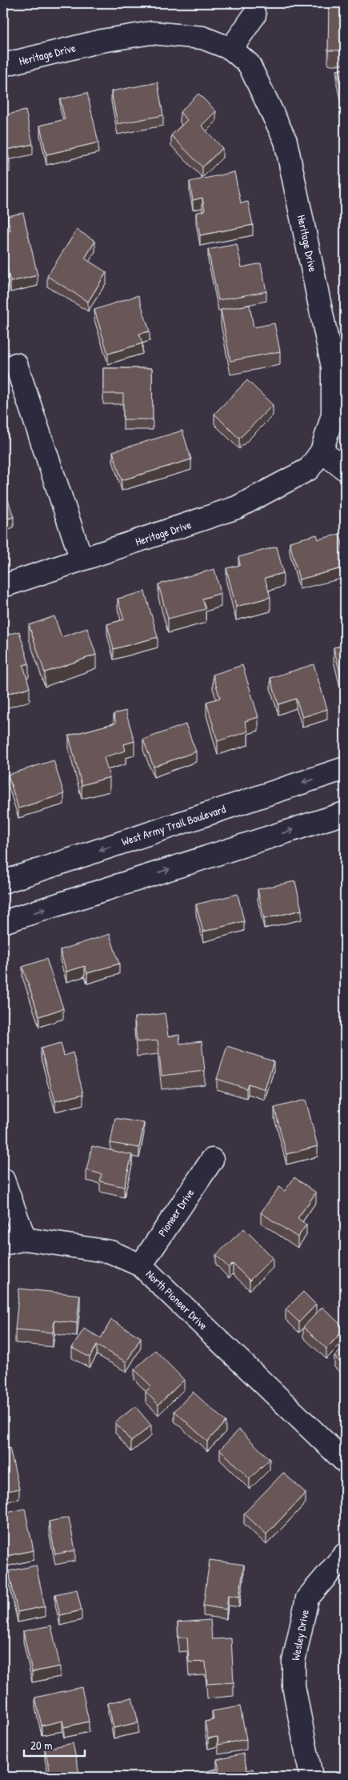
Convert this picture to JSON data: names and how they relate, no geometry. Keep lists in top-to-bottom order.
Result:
{
  "streets": {
    "street": [
      "Heritage Drive",
      "West Army Trail Boulevard",
      "Pioneer Drive",
      "North Pioneer Drive",
      "Wesley Drive"
    ]
  },
  "crossings": [
    ["Pioneer Drive", "North Pioneer Drive"]
  ],
  "scale_bar": "20 m"
}
